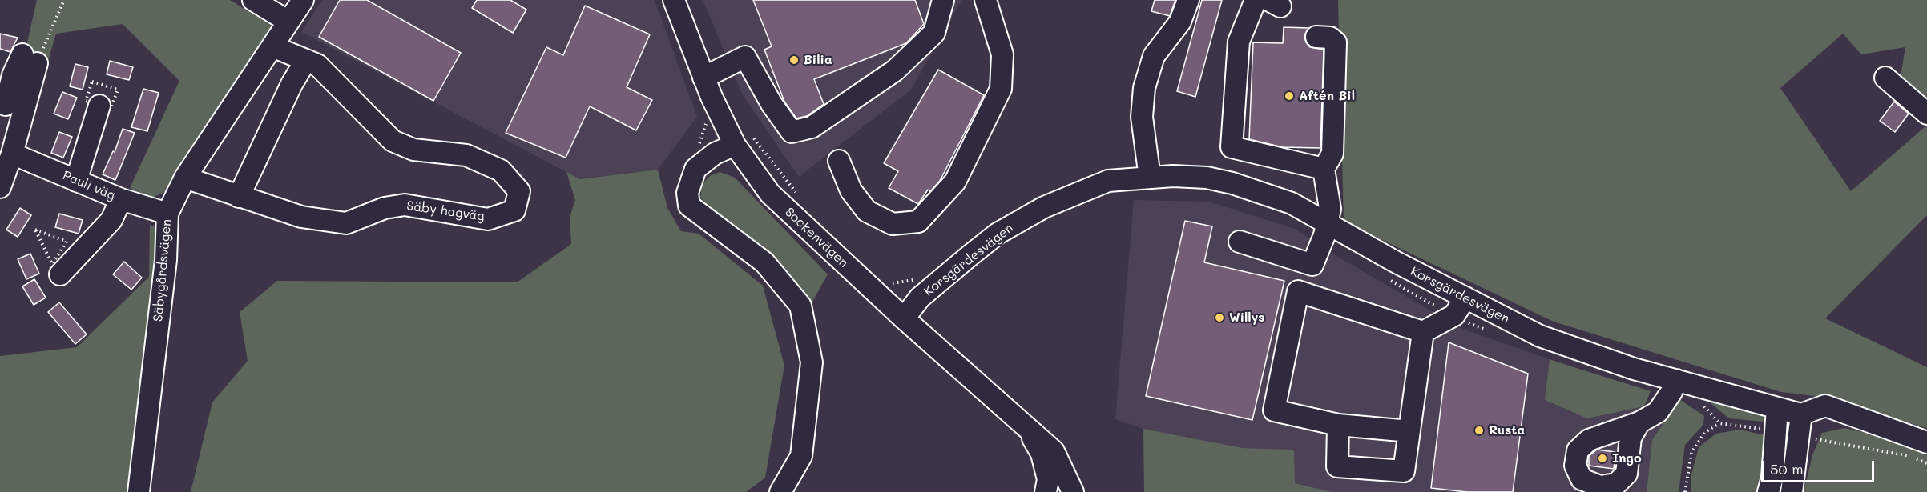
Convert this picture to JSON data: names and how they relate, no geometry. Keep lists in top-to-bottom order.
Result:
{
  "streets": {
    "street": [
      "Pauli väg",
      "Säby hagväg",
      "Sockenvägen",
      "Korsgärdesvägen",
      "Säbygårdsvägen"
    ]
  },
  "crossings": [
    ["Pauli väg", "Säbygårdsvägen"],
    ["Säby hagväg", "Säbygårdsvägen"],
    ["Sockenvägen", "Korsgärdesvägen"]
  ],
  "places": [
    "Bilia",
    "Aftén Bil",
    "Willys",
    "Rusta",
    "Ingo"
  ],
  "scale_bar": "50 m"
}
